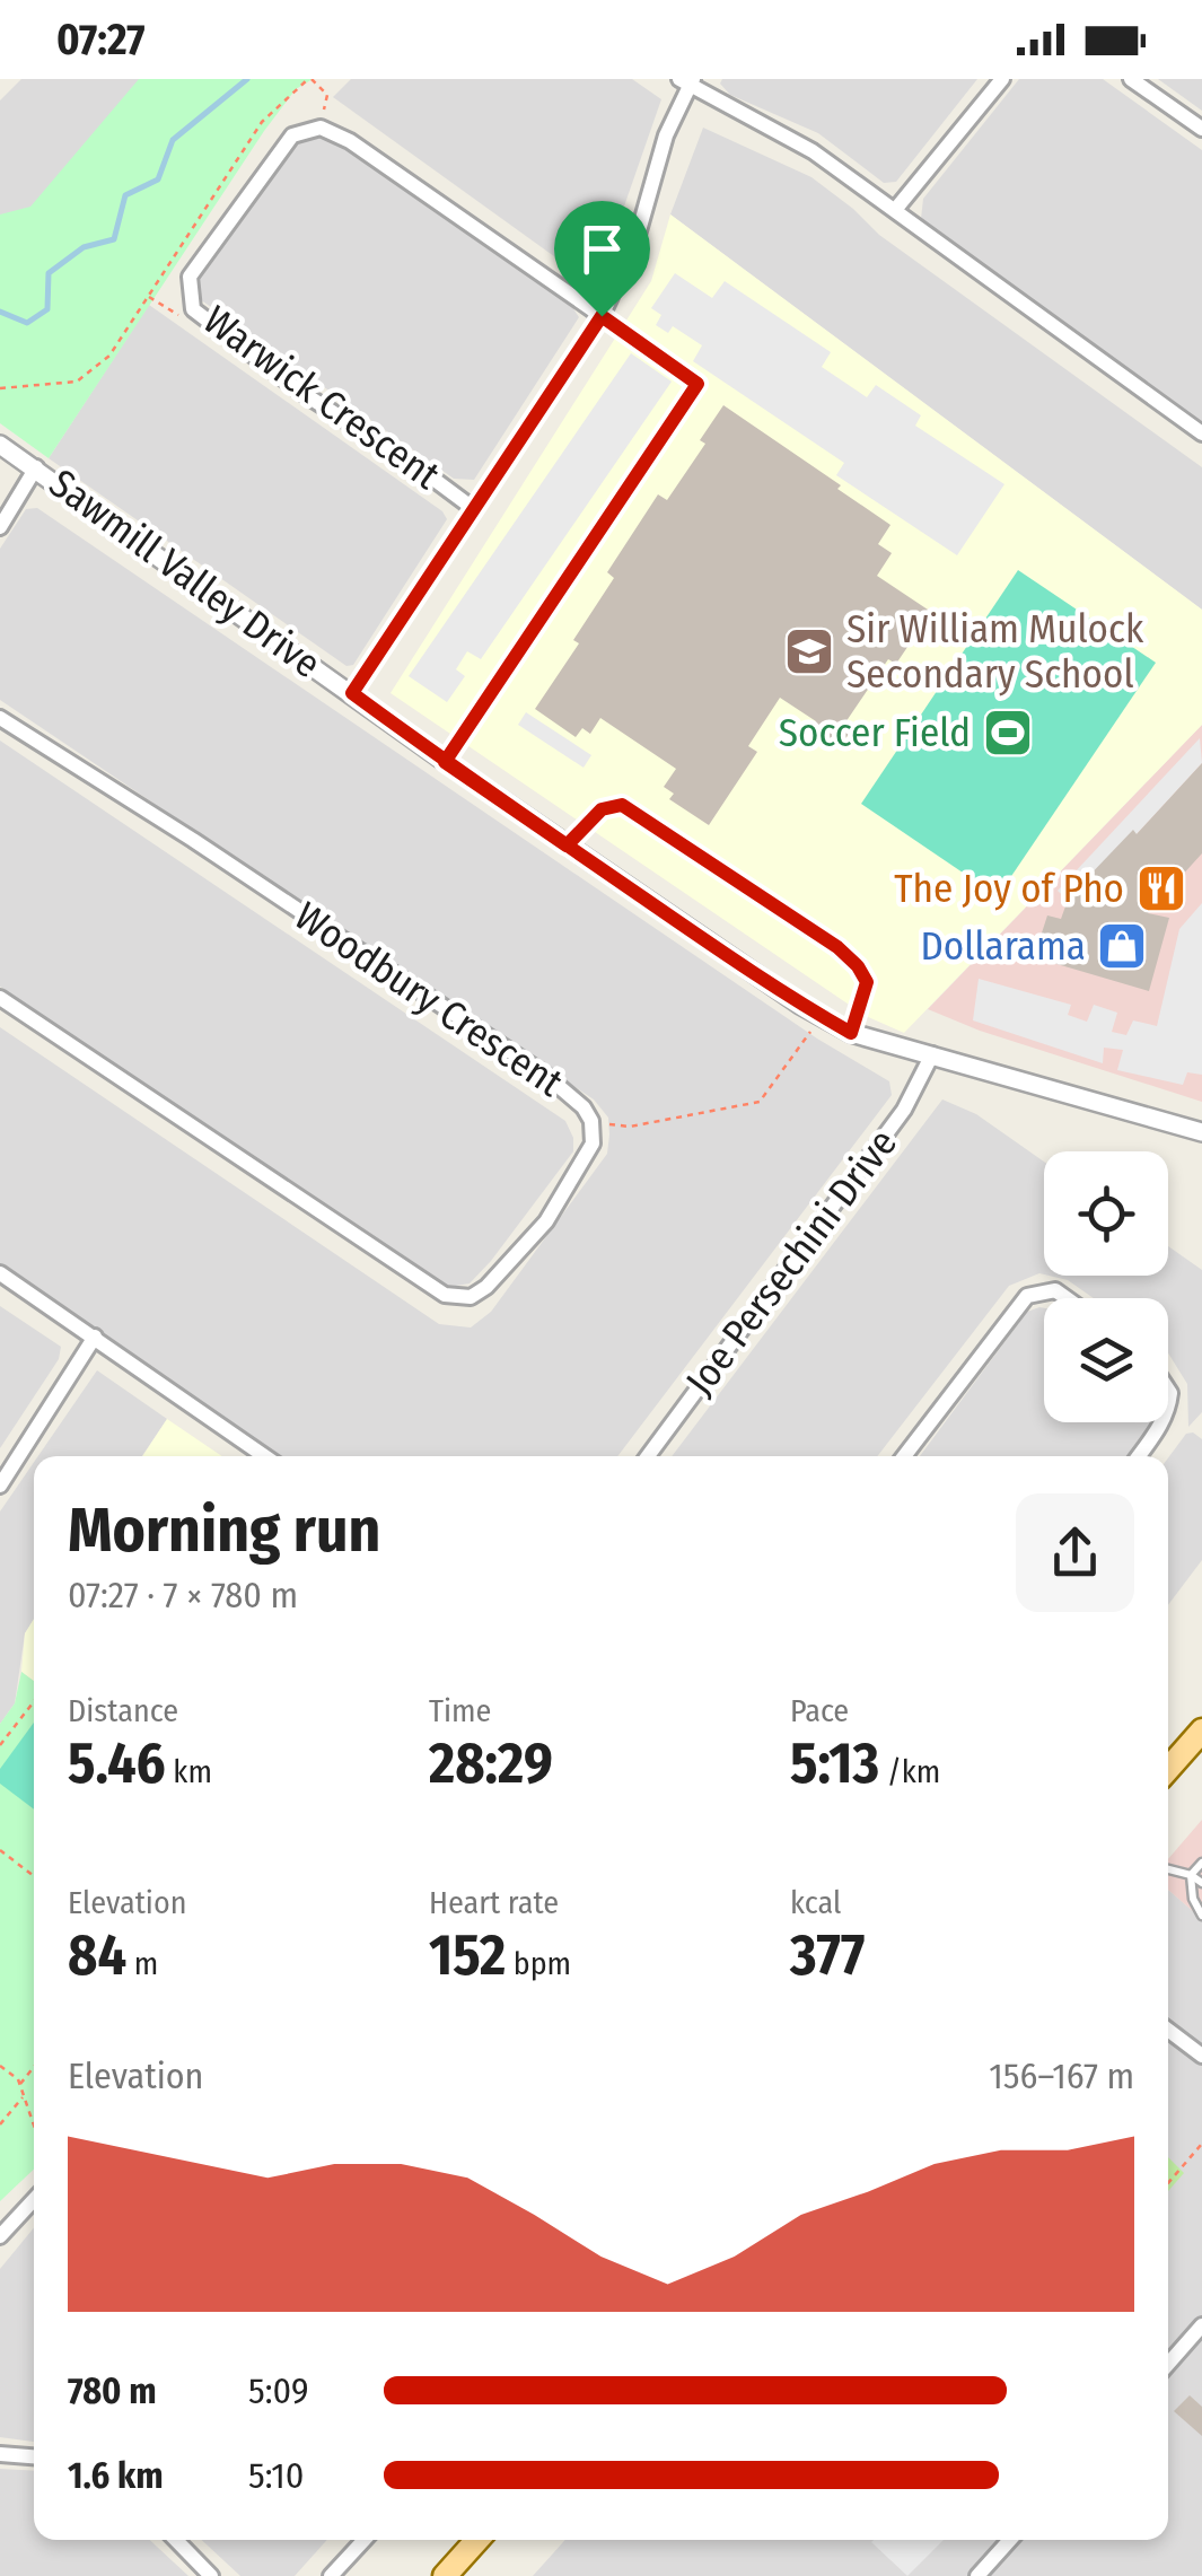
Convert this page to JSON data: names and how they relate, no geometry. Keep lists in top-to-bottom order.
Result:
{
  "streets": {
    "street": [
      "Warwick Crescent",
      "Sawmill Valley Drive",
      "Woodbury Crescent",
      "Joe Persechini Drive"
    ]
  },
  "crossings": [
    ["Sawmill Valley Drive", "Joe Persechini Drive"]
  ],
  "places": {
    "school or university": ["Sir William Mulock Secondary School"],
    "sports": ["Soccer Field"],
    "restaurant": ["The Joy of Pho"],
    "shop": ["Dollarama"]
  },
  "page": {
    "status": "07:27",
    "heading": ["Morning run", "07:27 · 7 × 780 m"],
    "stats": [
      ["Distance", "5.46 km"],
      ["Time", "28:29"],
      ["Pace", "5:13 /km"],
      ["Elevation", "84 m"],
      ["Heart rate", "152 bpm"],
      ["kcal", "377"]
    ],
    "chart": ["Elevation", "156–167 m"],
    "list": [
      {
        "name": "780 m",
        "note": "5:09"
      },
      {
        "name": "1.6 km",
        "note": "5:10"
      }
    ]
  }
}
